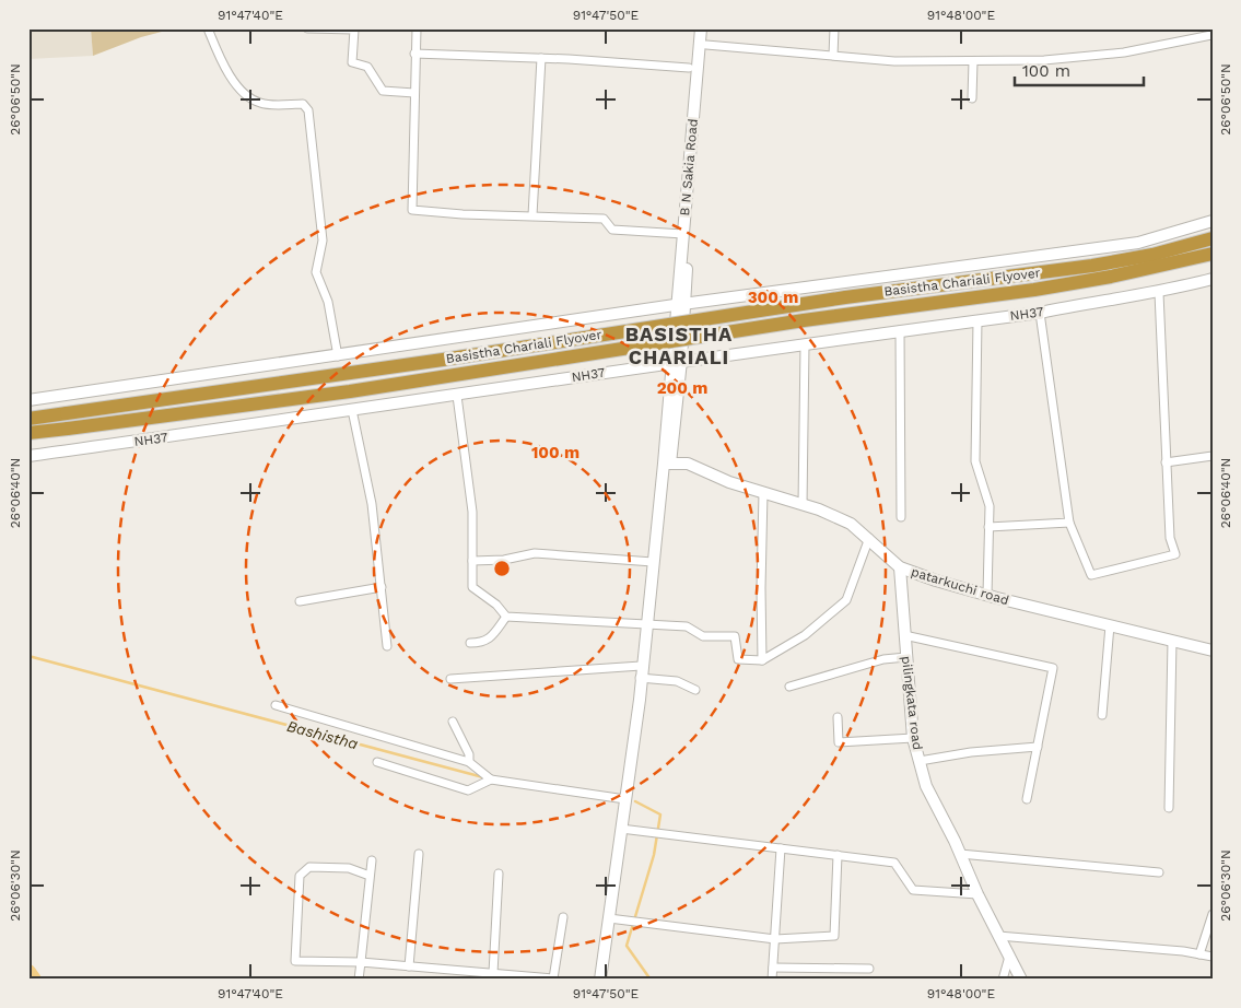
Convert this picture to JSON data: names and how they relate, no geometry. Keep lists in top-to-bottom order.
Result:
{
  "streets": {
    "highway": ["Basistha Chariali Flyover"],
    "street": [
      "B N Sakia Road",
      "NH37",
      "patarkuchi road",
      "pilingkata road"
    ]
  },
  "crossings": [
    ["patarkuchi road", "pilingkata road"]
  ],
  "districts": ["BASISTHA CHARIALI"],
  "water": ["Bashistha"],
  "scale_bar": "100 m",
  "coordinates": [
    "91°47'40\"E",
    "91°47'50\"E",
    "91°48'00\"E",
    "26°06'50\"N",
    "26°06'40\"N",
    "26°06'30\"N"
  ],
  "rings": ["300 m", "200 m", "100 m"]
}
